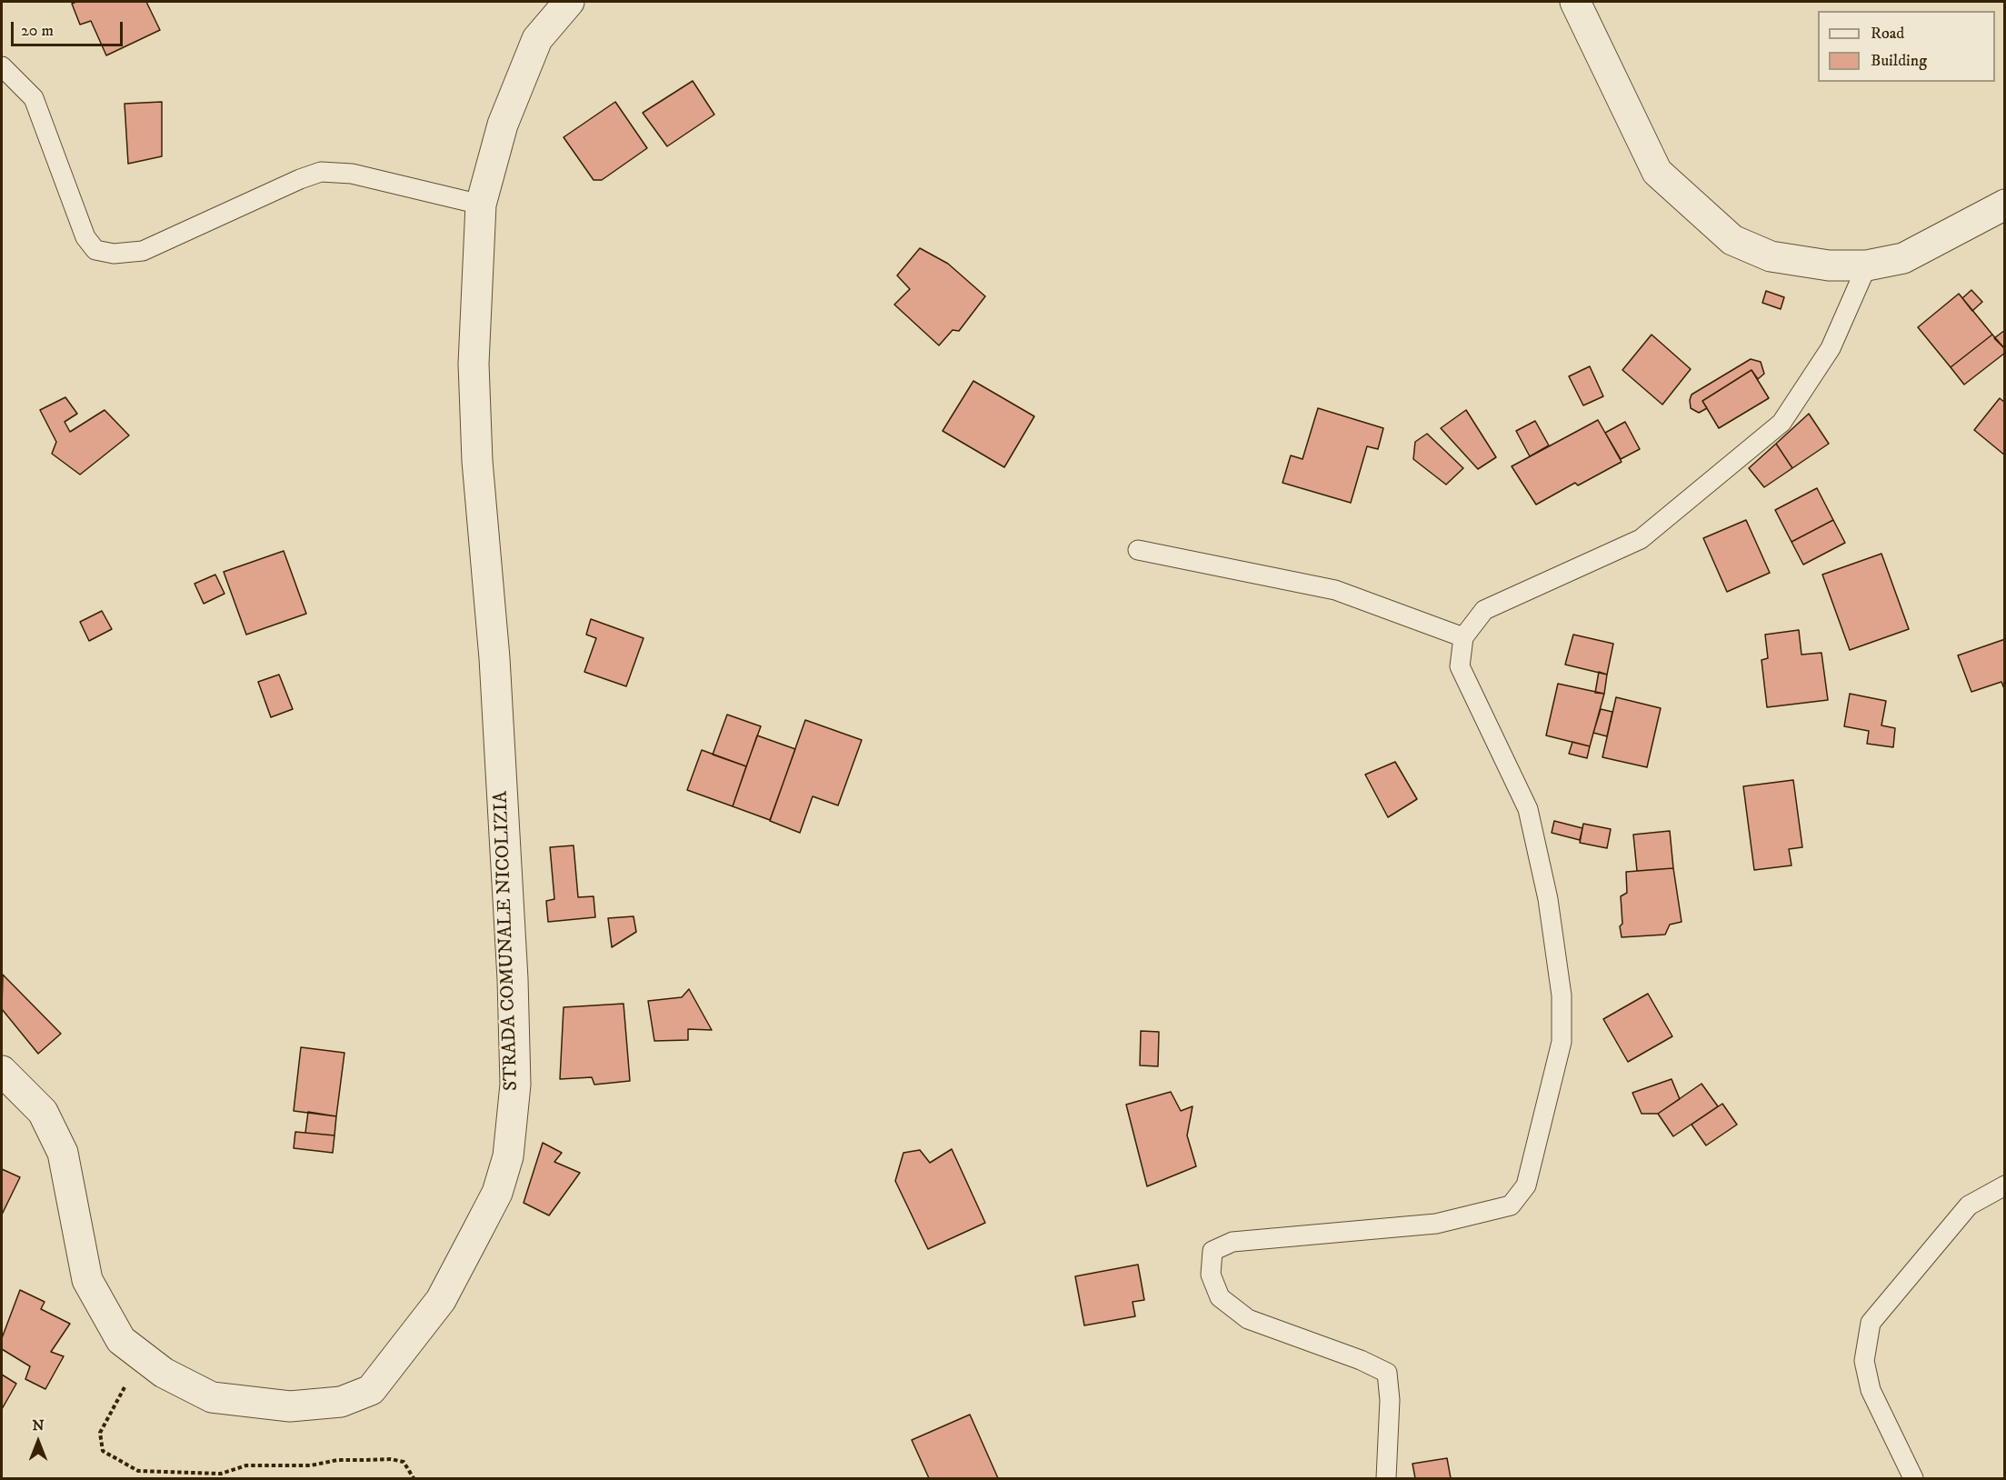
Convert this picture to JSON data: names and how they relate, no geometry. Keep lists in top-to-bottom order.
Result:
{
  "streets": {
    "street": ["STRADA COMUNALE NICOLIZIA"]
  },
  "legend": ["Road", "Building"],
  "scale_bar": "20 m",
  "north": "top"
}
